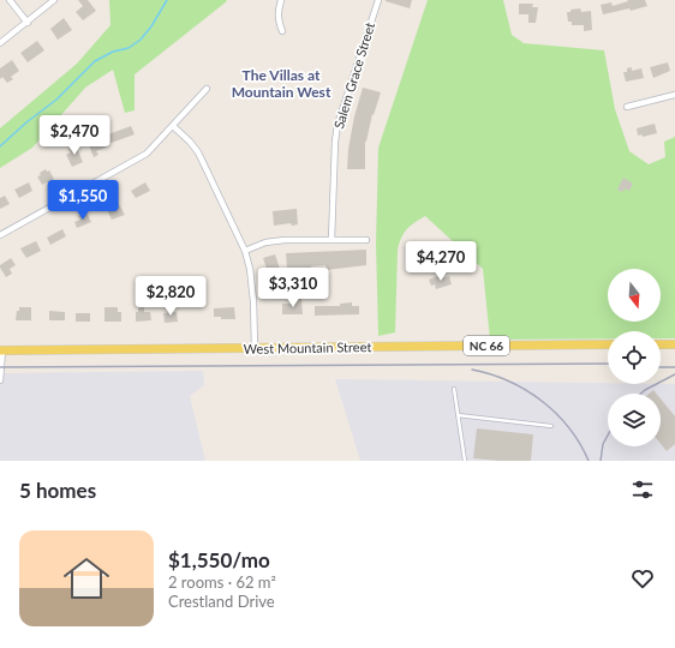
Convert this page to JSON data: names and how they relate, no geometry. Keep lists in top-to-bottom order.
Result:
{
  "streets": {
    "main road": ["NC 66", "West Mountain Street"],
    "street": ["Salem Grace Street"]
  },
  "districts": ["The Villas at Mountain West"],
  "north": "bottom",
  "page": {
    "price": [
      "$2,470",
      "$1,550",
      "$4,270",
      "$3,310",
      "$2,820"
    ],
    "heading": "5 homes",
    "list": [
      {
        "name": "$1,550/mo",
        "note": "2 rooms · 62 m² · Crestland Drive"
      }
    ]
  }
}
